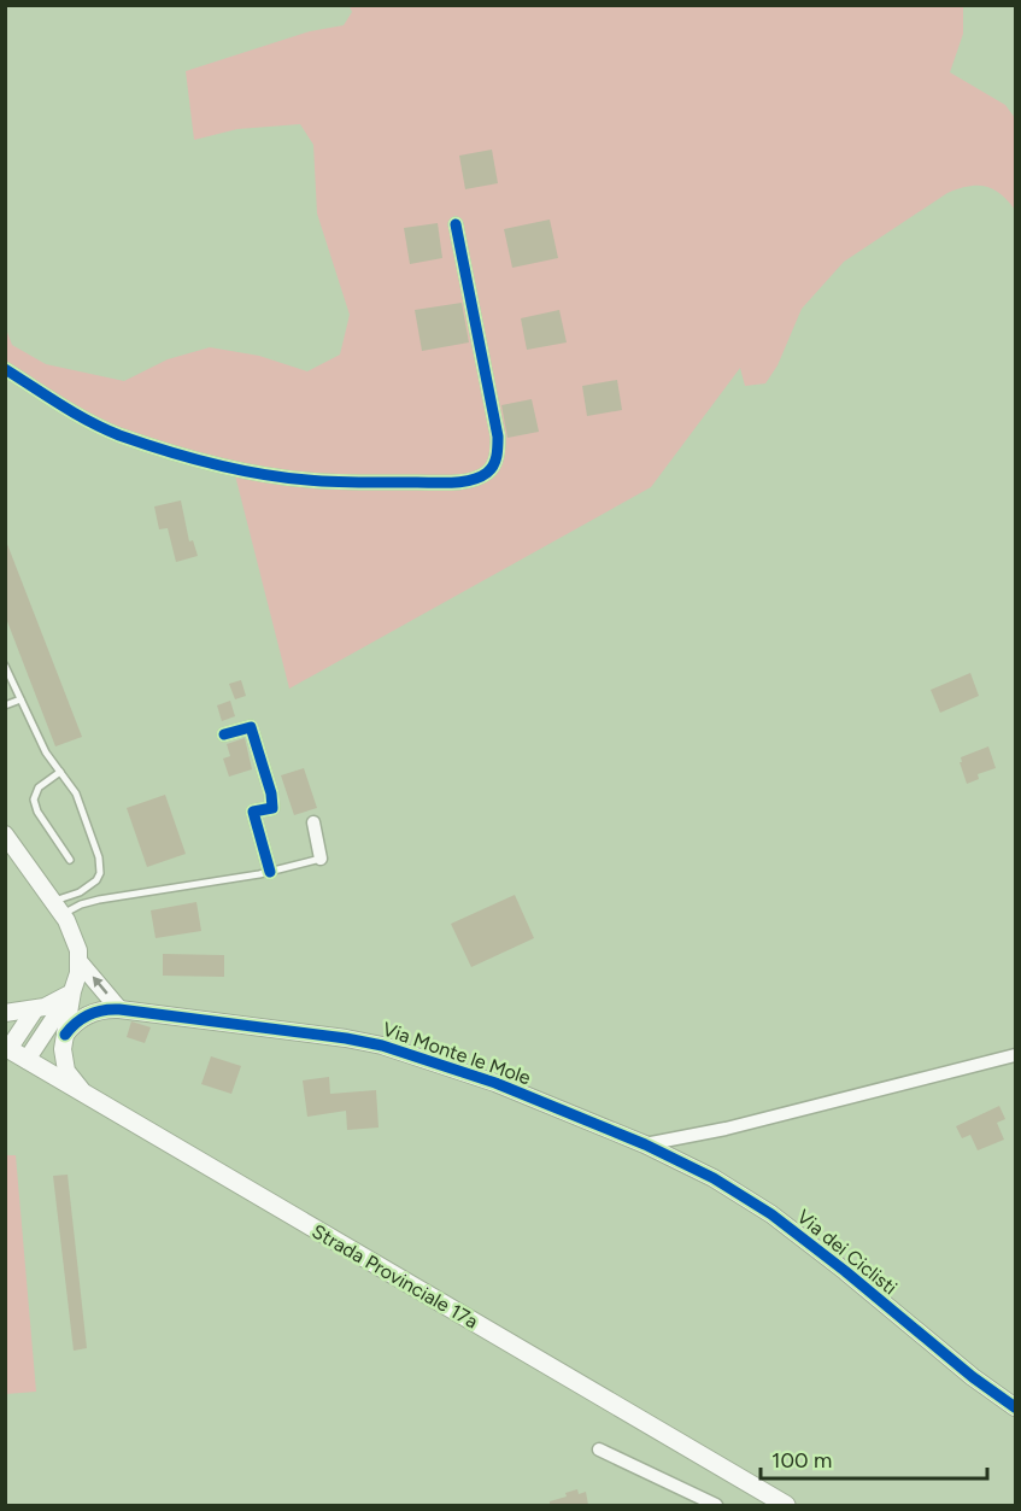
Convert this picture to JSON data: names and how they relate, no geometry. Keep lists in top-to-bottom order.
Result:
{
  "streets": {
    "main road": ["Strada Provinciale 17a"],
    "street": ["Via Monte le Mole", "Via dei Ciclisti"]
  },
  "crossings": [
    ["Via Monte le Mole", "Via dei Ciclisti"]
  ],
  "scale_bar": "100 m"
}
